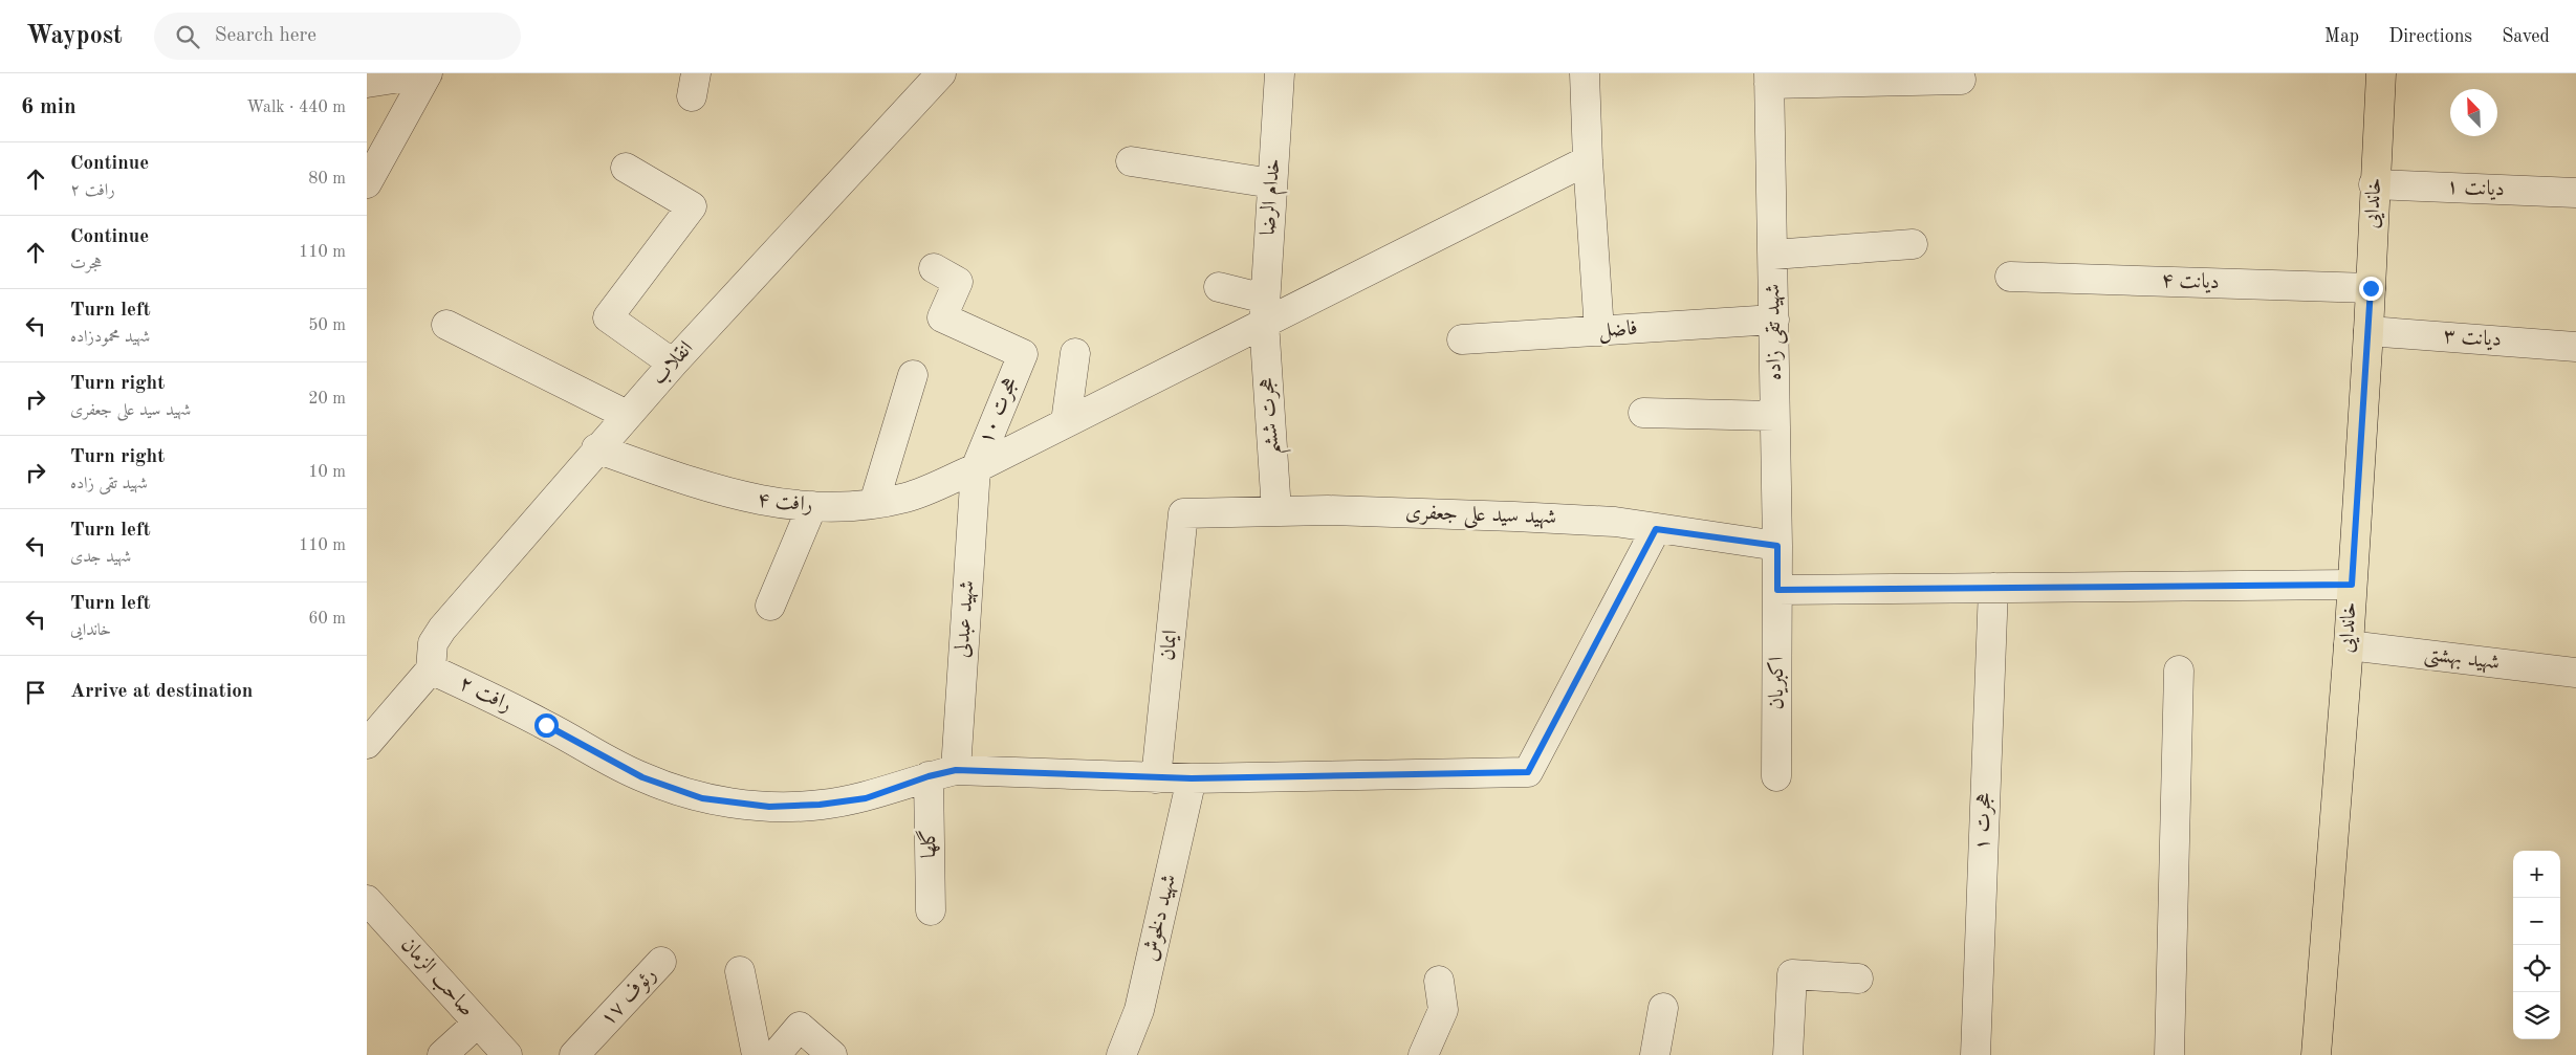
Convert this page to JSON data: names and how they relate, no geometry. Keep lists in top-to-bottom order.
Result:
{
  "streets": {
    "main road": ["خاندایی"],
    "street": [
      "دیانت ۱",
      "خدام الرضا",
      "دیانت ۴",
      "فاضل",
      "شهید تقی زاده",
      "دیانت ۳",
      "انقلاب",
      "هجرت ۱۰",
      "هجرت ششم",
      "رافت ۴",
      "شهید سید علی جعفری",
      "شهید عبدلی",
      "ایمان",
      "شهید بهشتی",
      "اکبریان",
      "رافت ۲",
      "هجرت ۱",
      "گلها",
      "شهید دلخوش",
      "صاحب الزمان",
      "رئوف ۱۷"
    ]
  },
  "crossings": [
    ["دیانت ۱", "خاندایی"],
    ["خدام الرضا", "هجرت ششم"],
    ["خدام الرضا", "رافت ۴"],
    ["خاندایی", "دیانت ۴"],
    ["خاندایی", "دیانت ۳"],
    ["خاندایی", "شهید بهشتی"],
    ["فاضل", "شهید تقی زاده"],
    ["شهید تقی زاده", "شهید سید علی جعفری"],
    ["شهید تقی زاده", "اکبریان"],
    ["انقلاب", "رافت ۴"],
    ["انقلاب", "رافت ۲"],
    ["هجرت ۱۰", "رافت ۴"],
    ["هجرت ۱۰", "شهید عبدلی"],
    ["هجرت ششم", "رافت ۴"],
    ["هجرت ششم", "شهید سید علی جعفری"],
    ["رافت ۴", "شهید عبدلی"],
    ["شهید سید علی جعفری", "ایمان"],
    ["شهید سید علی جعفری", "رافت ۲"],
    ["شهید عبدلی", "رافت ۲"],
    ["ایمان", "رافت ۲"],
    ["رافت ۲", "گلها"],
    ["رافت ۲", "شهید دلخوش"]
  ],
  "north": "top left",
  "page": {
    "header": "Waypost",
    "search": "Search here",
    "nav": ["Map", "Directions", "Saved"],
    "heading": ["6 min", "Walk · 440 m"],
    "list": [
      ["Continue", "رافت ۲", "80 m"],
      ["Continue", "هجرت", "110 m"],
      ["Turn left", "شهید محمودزاده", "50 m"],
      ["Turn right", "شهید سید علی جعفری", "20 m"],
      ["Turn right", "شهید تقی زاده", "10 m"],
      ["Turn left", "شهید جدی", "110 m"],
      ["Turn left", "خاندایی", "60 m"],
      "Arrive at destination"
    ],
    "map_buttons": ["+", "−"]
  }
}
